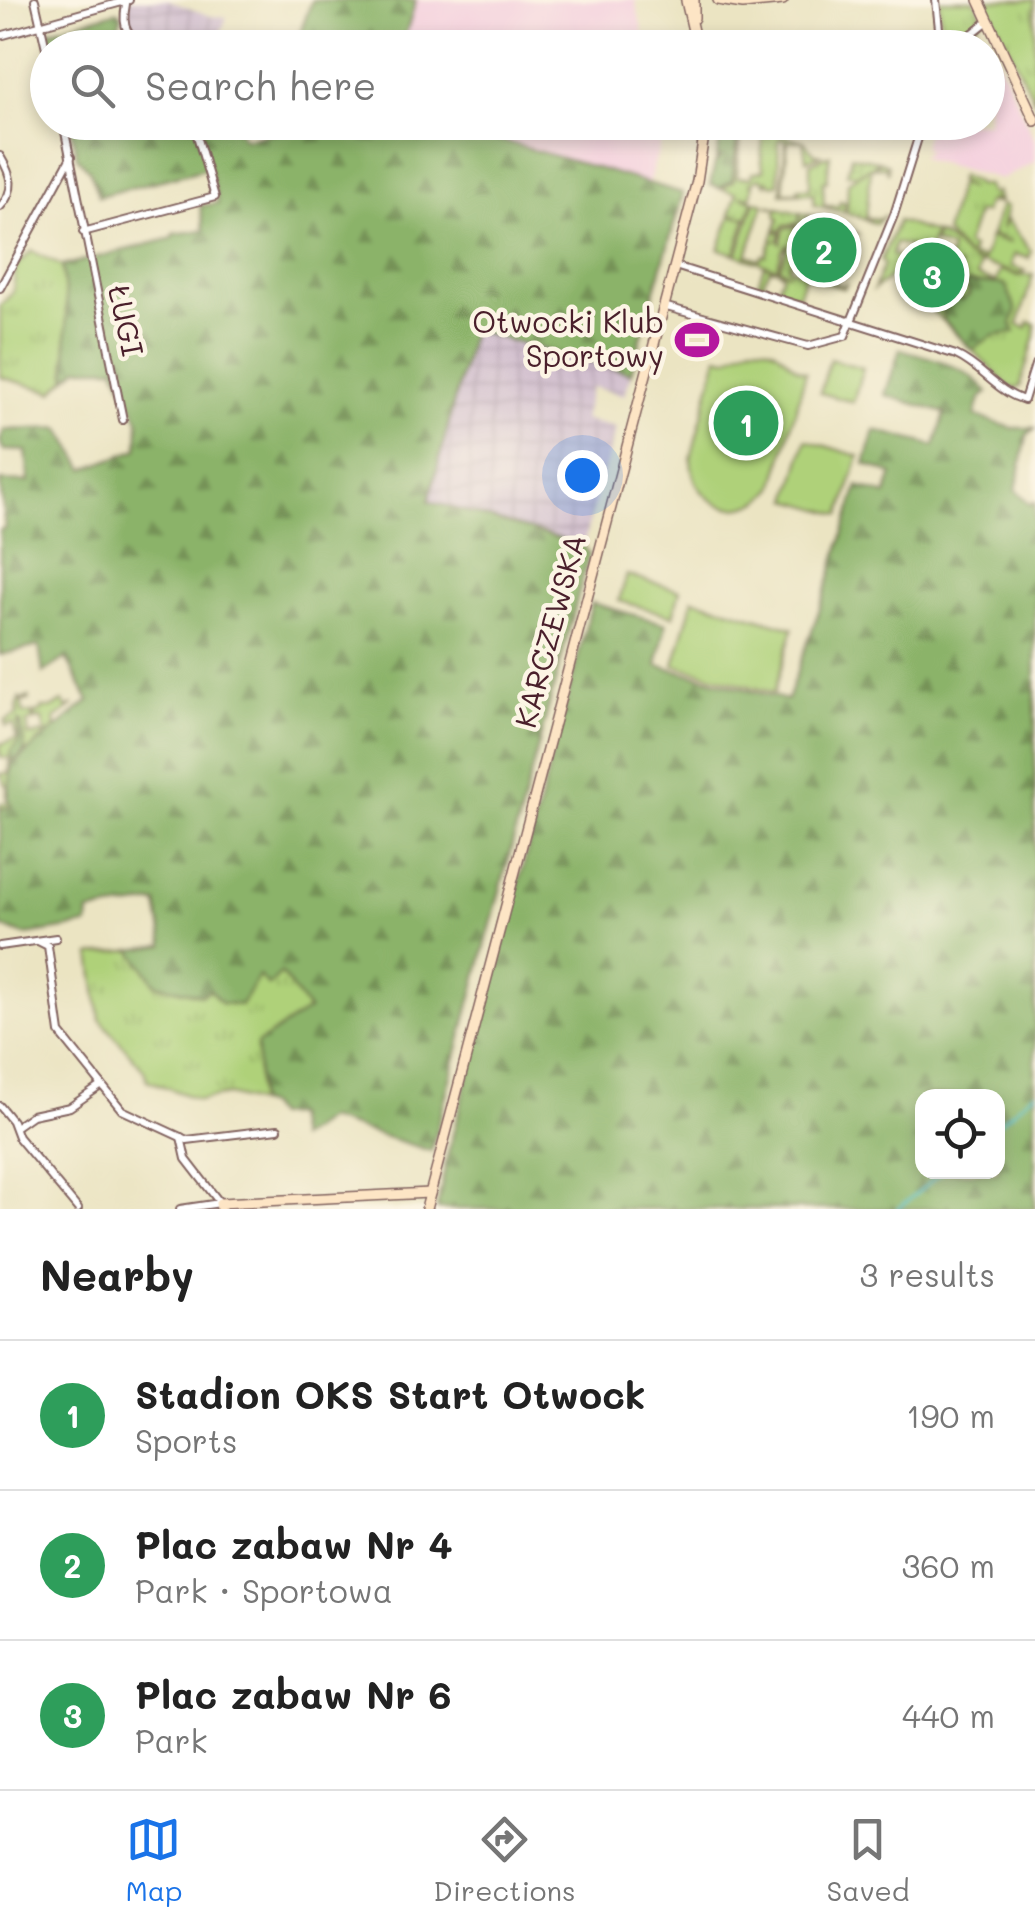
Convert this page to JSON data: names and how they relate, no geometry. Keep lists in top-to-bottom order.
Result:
{
  "streets": {
    "main road": ["KARCZEWSKA"],
    "street": ["ŁUGI"]
  },
  "places": {
    "sports": ["Otwocki Klub Sportowy"]
  },
  "page": {
    "search": "Search here",
    "pins": ["2", "3", "1"],
    "heading": ["Nearby", "3 results"],
    "list": [
      {
        "mark": "1",
        "name": "Stadion OKS Start Otwock",
        "note": "Sports",
        "value": "190 m"
      },
      {
        "mark": "2",
        "name": "Plac zabaw Nr 4",
        "note": "Park · Sportowa",
        "value": "360 m"
      },
      {
        "mark": "3",
        "name": "Plac zabaw Nr 6",
        "note": "Park",
        "value": "440 m"
      }
    ],
    "nav": ["Map", "Directions", "Saved"]
  }
}
